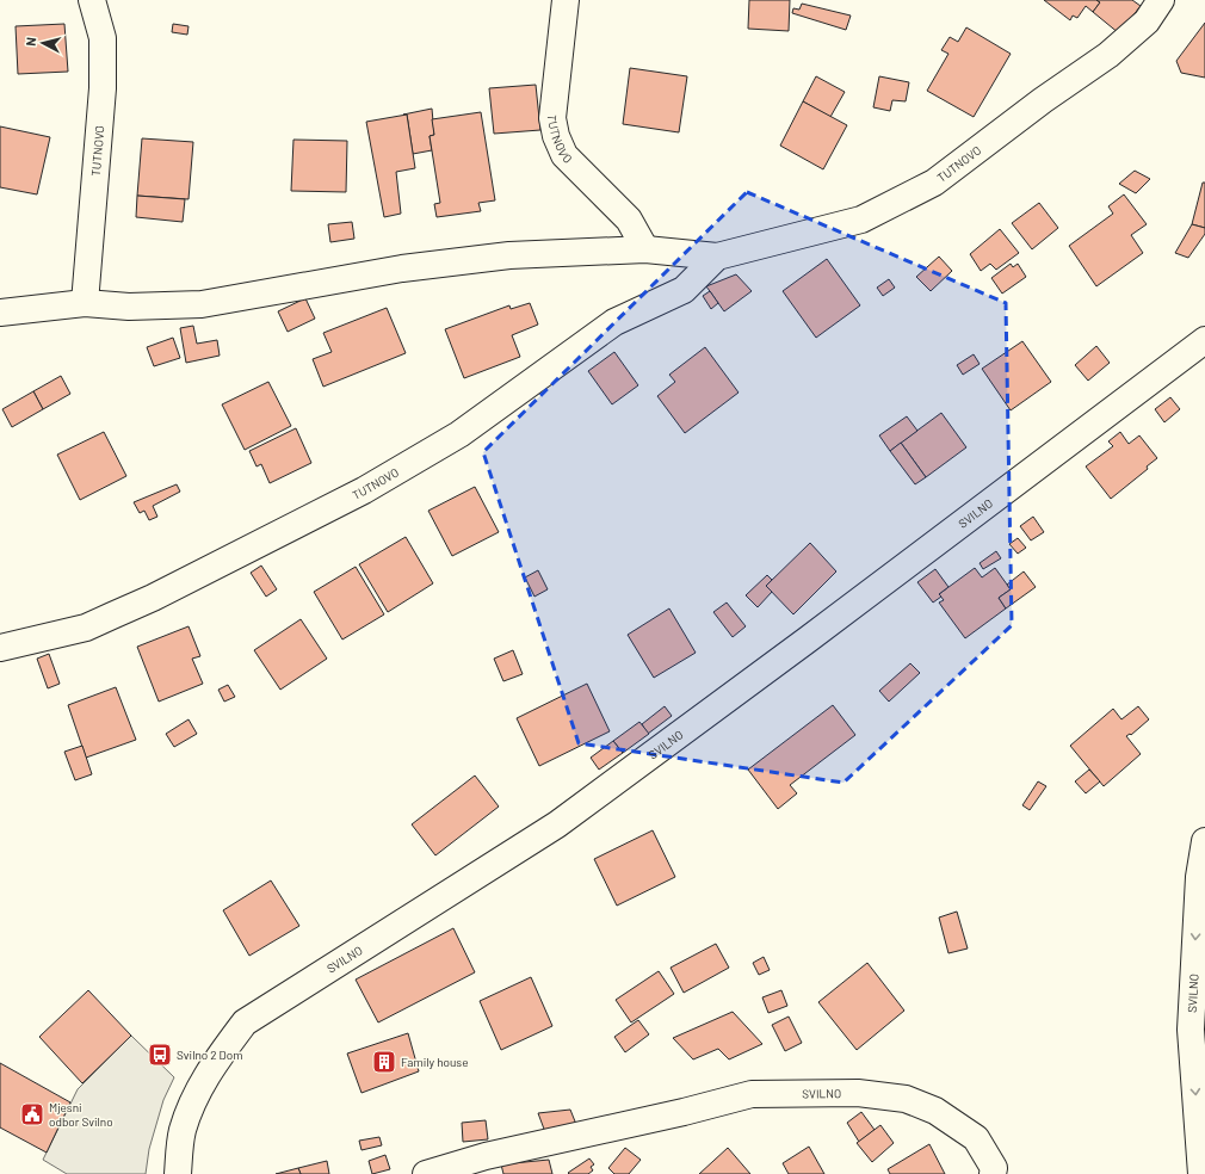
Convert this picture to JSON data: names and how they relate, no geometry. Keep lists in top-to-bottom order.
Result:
{
  "streets": {
    "main road": ["TUTNOVO", "SVILNO"]
  },
  "places": {
    "bus stop": ["Svilno 2 Dom"],
    "building": ["Family house"],
    "public building": ["Mjesni odbor Svilno"]
  },
  "north": "left"
}
